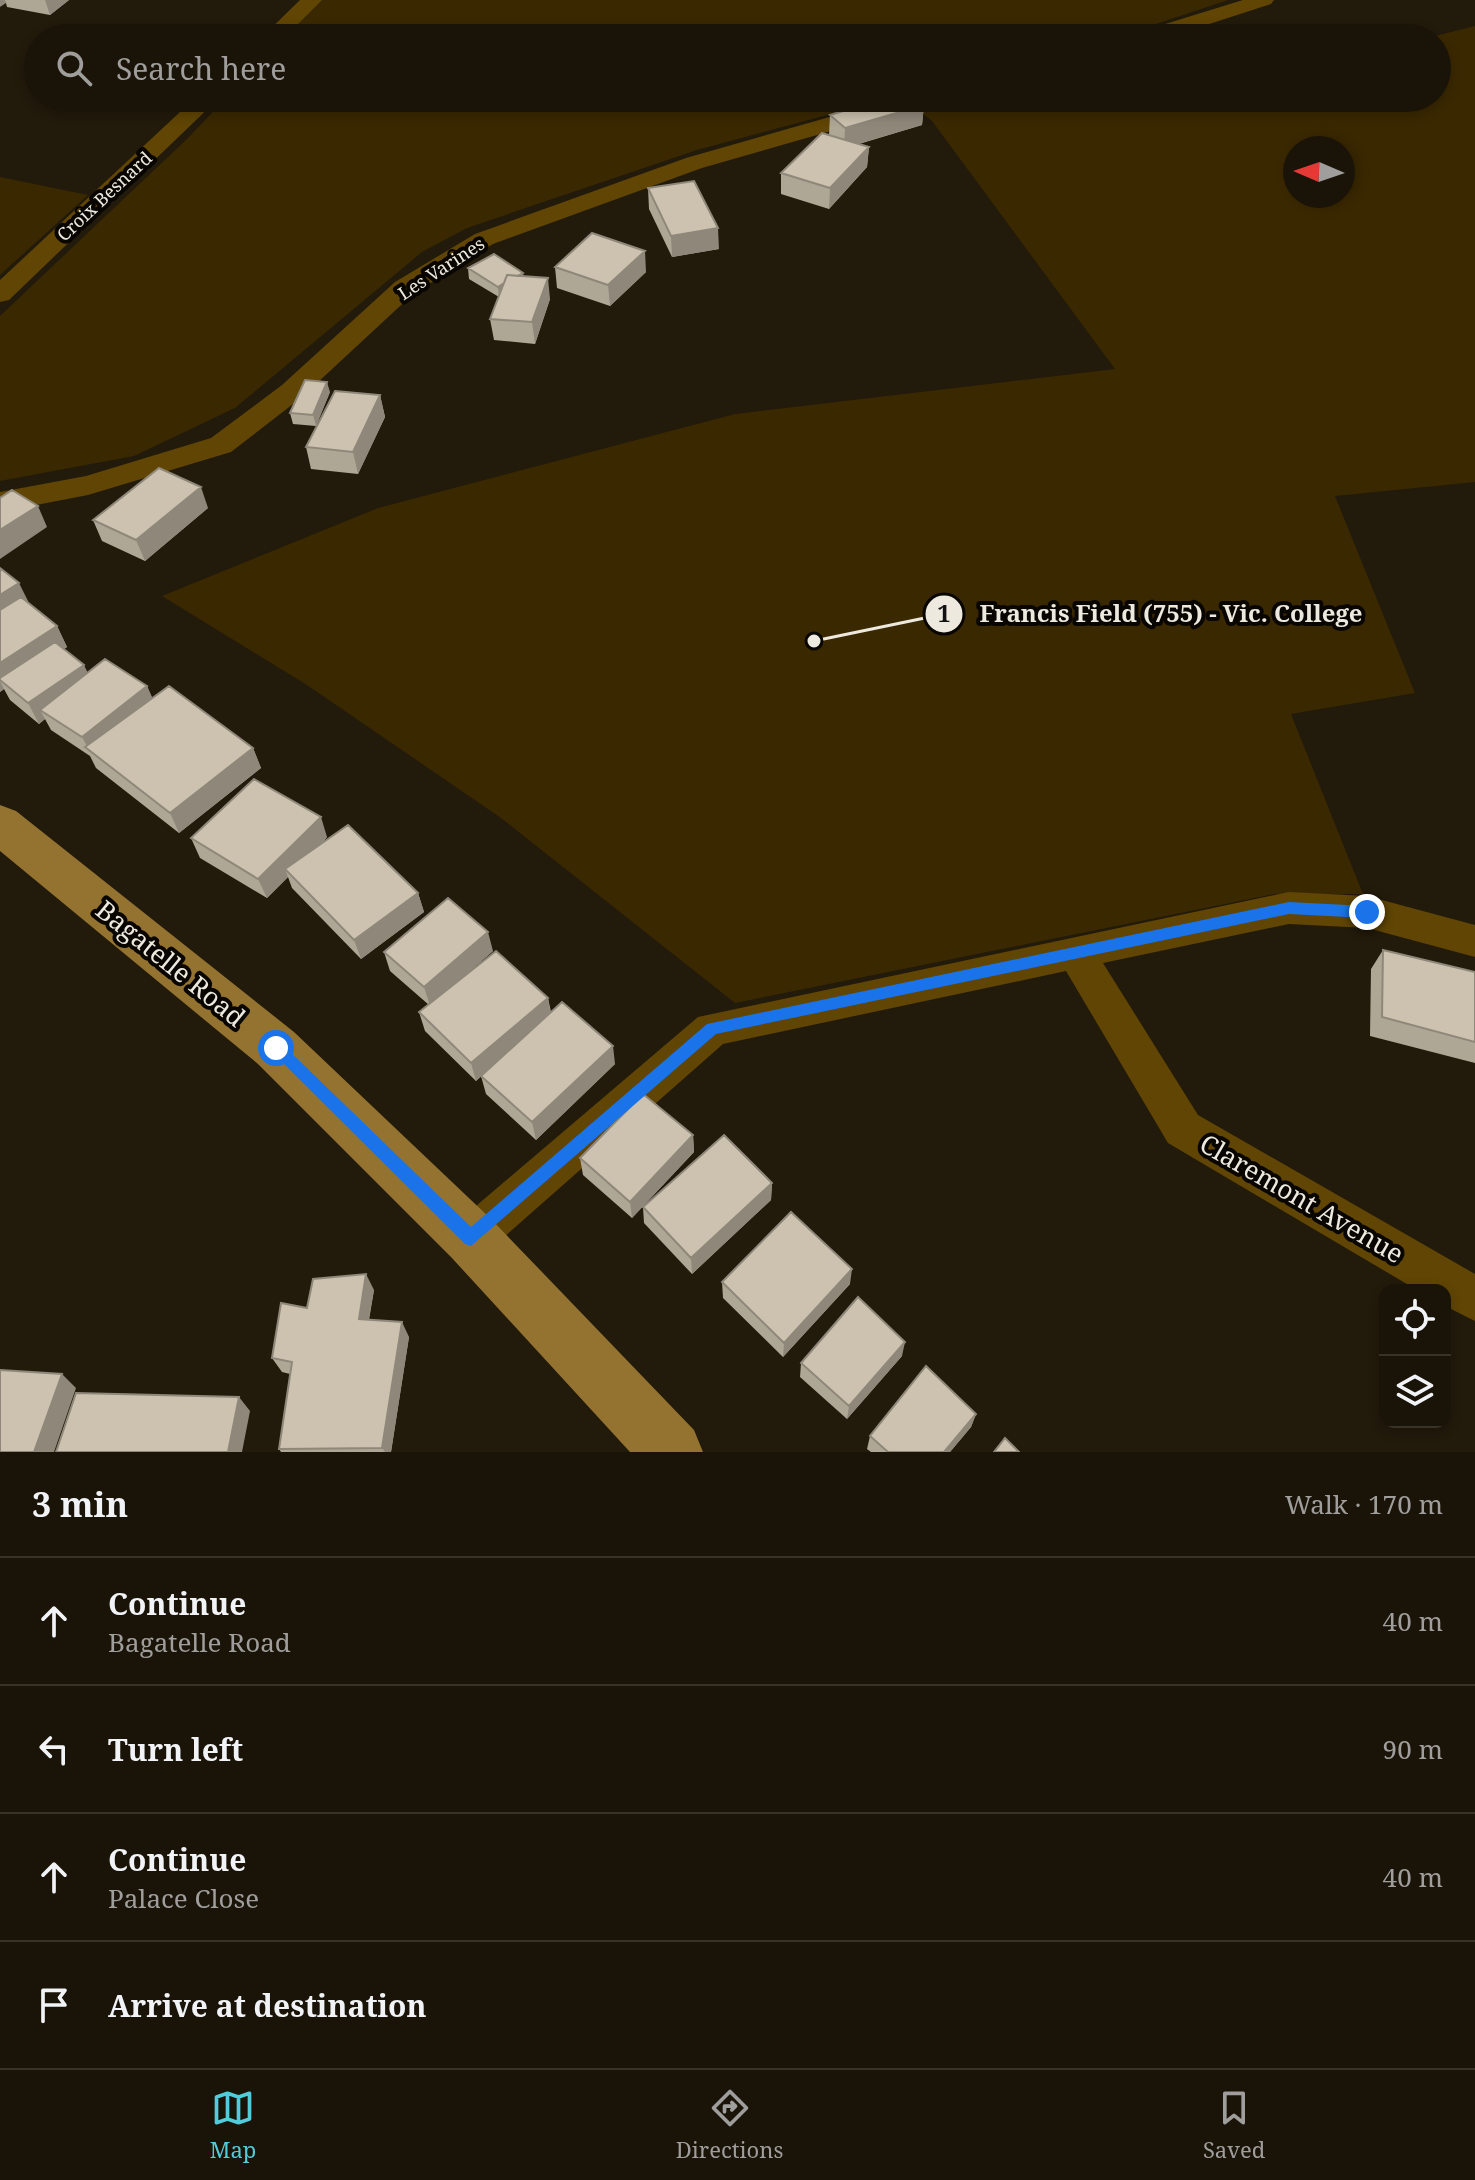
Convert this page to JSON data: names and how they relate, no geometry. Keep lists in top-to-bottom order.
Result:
{
  "streets": {
    "main road": ["Bagatelle Road"],
    "street": ["Croix Besnard", "Les Varines", "Claremont Avenue"]
  },
  "places": ["Francis Field (755) - Vic. College"],
  "north": "left",
  "page": {
    "search": "Search here",
    "heading": ["3 min", "Walk · 170 m"],
    "list": [
      ["Continue", "Bagatelle Road", "40 m"],
      ["Turn left", "90 m"],
      ["Continue", "Palace Close", "40 m"],
      "Arrive at destination"
    ],
    "nav": ["Map", "Directions", "Saved"]
  }
}
